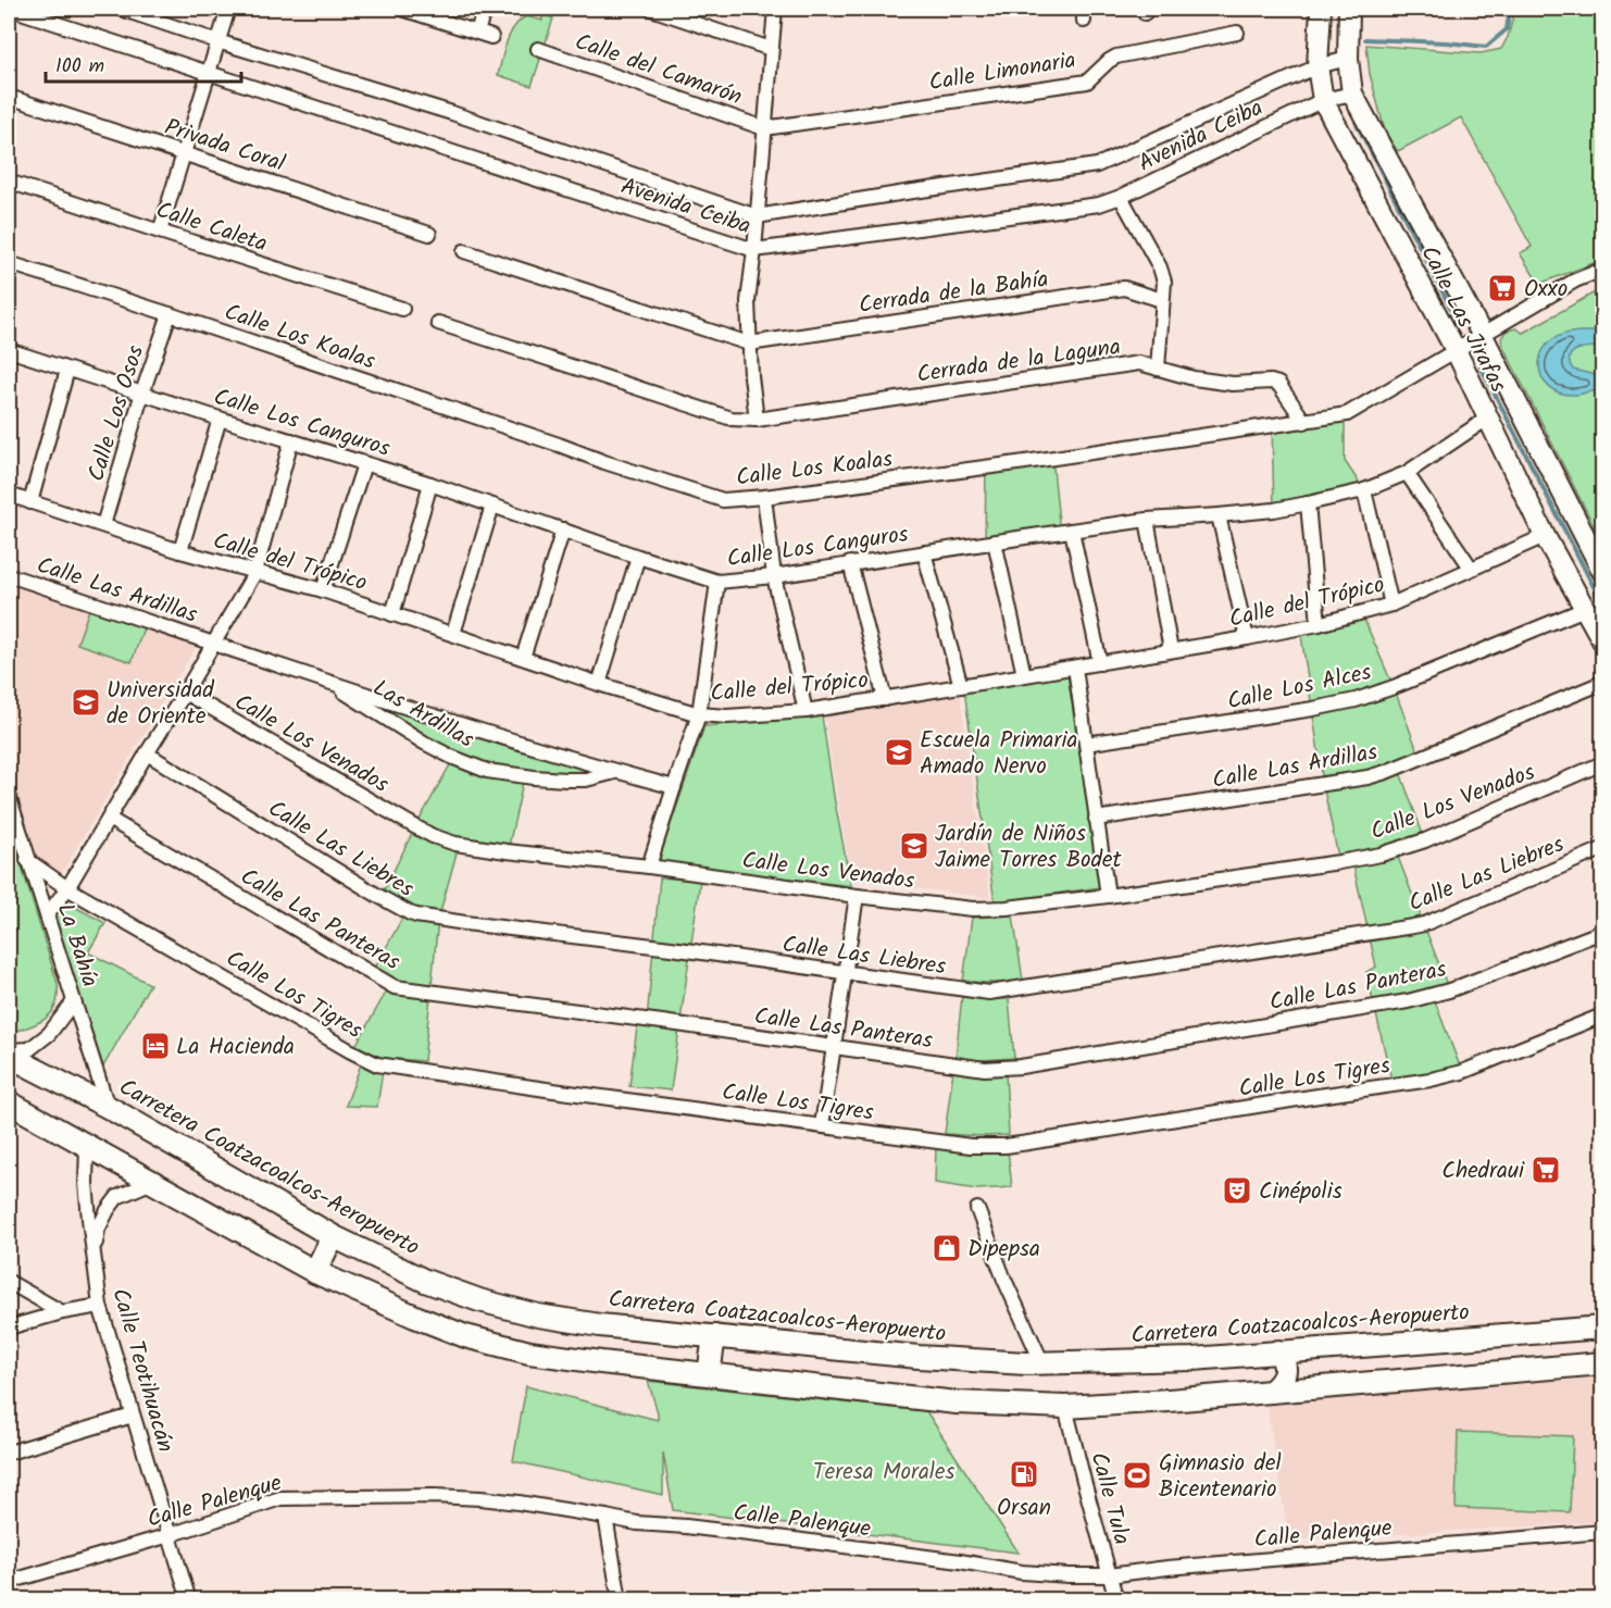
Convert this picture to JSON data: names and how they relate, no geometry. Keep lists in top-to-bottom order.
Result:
{
  "streets": {
    "main road": ["Calle Las Jirafas", "Carretera Coatzacoalcos-Aeropuerto"],
    "street": [
      "Calle del Camarón",
      "Calle Limonaria",
      "Avenida Ceiba",
      "Privada Coral",
      "Calle Caleta",
      "Cerrada de la Bahía",
      "Calle Los Koalas",
      "Cerrada de la Laguna",
      "Calle Los Osos",
      "Calle Los Canguros",
      "Calle del Trópico",
      "Calle Las Ardillas",
      "Calle Los Alces",
      "Las Ardillas",
      "Calle Los Venados",
      "Calle Las Liebres",
      "Calle Las Panteras",
      "La Bahía",
      "Calle Los Tigres",
      "Calle Teotihuacán",
      "Calle Tula",
      "Calle Palenque"
    ]
  },
  "crossings": [
    ["Calle del Camarón", "Calle Limonaria"],
    ["Avenida Ceiba", "Calle Las Jirafas"],
    ["Calle Las Jirafas", "Calle Los Koalas"],
    ["Calle Las Jirafas", "Calle Los Canguros"],
    ["Calle Las Jirafas", "Calle del Trópico"],
    ["Calle Las Jirafas", "Calle Los Alces"],
    ["Calle Los Koalas", "Cerrada de la Laguna"],
    ["Calle Los Koalas", "Calle Los Osos"],
    ["Calle Los Osos", "Calle Los Canguros"],
    ["Calle Los Osos", "Calle del Trópico"],
    ["Calle Las Ardillas", "Las Ardillas"],
    ["La Bahía", "Calle Los Tigres"],
    ["La Bahía", "Carretera Coatzacoalcos-Aeropuerto"],
    ["Calle Teotihuacán", "Calle Palenque"],
    ["Calle Tula", "Calle Palenque"]
  ],
  "parks": ["Teresa Morales"],
  "places": {
    "supermarket": ["Oxxo", "Chedraui"],
    "school or university": ["Universidad de Oriente", "Escuela Primaria Amado Nervo", "Jardín de Niños Jaime Torres Bodet"],
    "hotel": ["La Hacienda"],
    "theatre": ["Cinépolis"],
    "shop": ["Dipepsa"],
    "fuel station": ["Orsan"],
    "sports": ["Gimnasio del Bicentenario"]
  },
  "scale_bar": "100 m"
}
